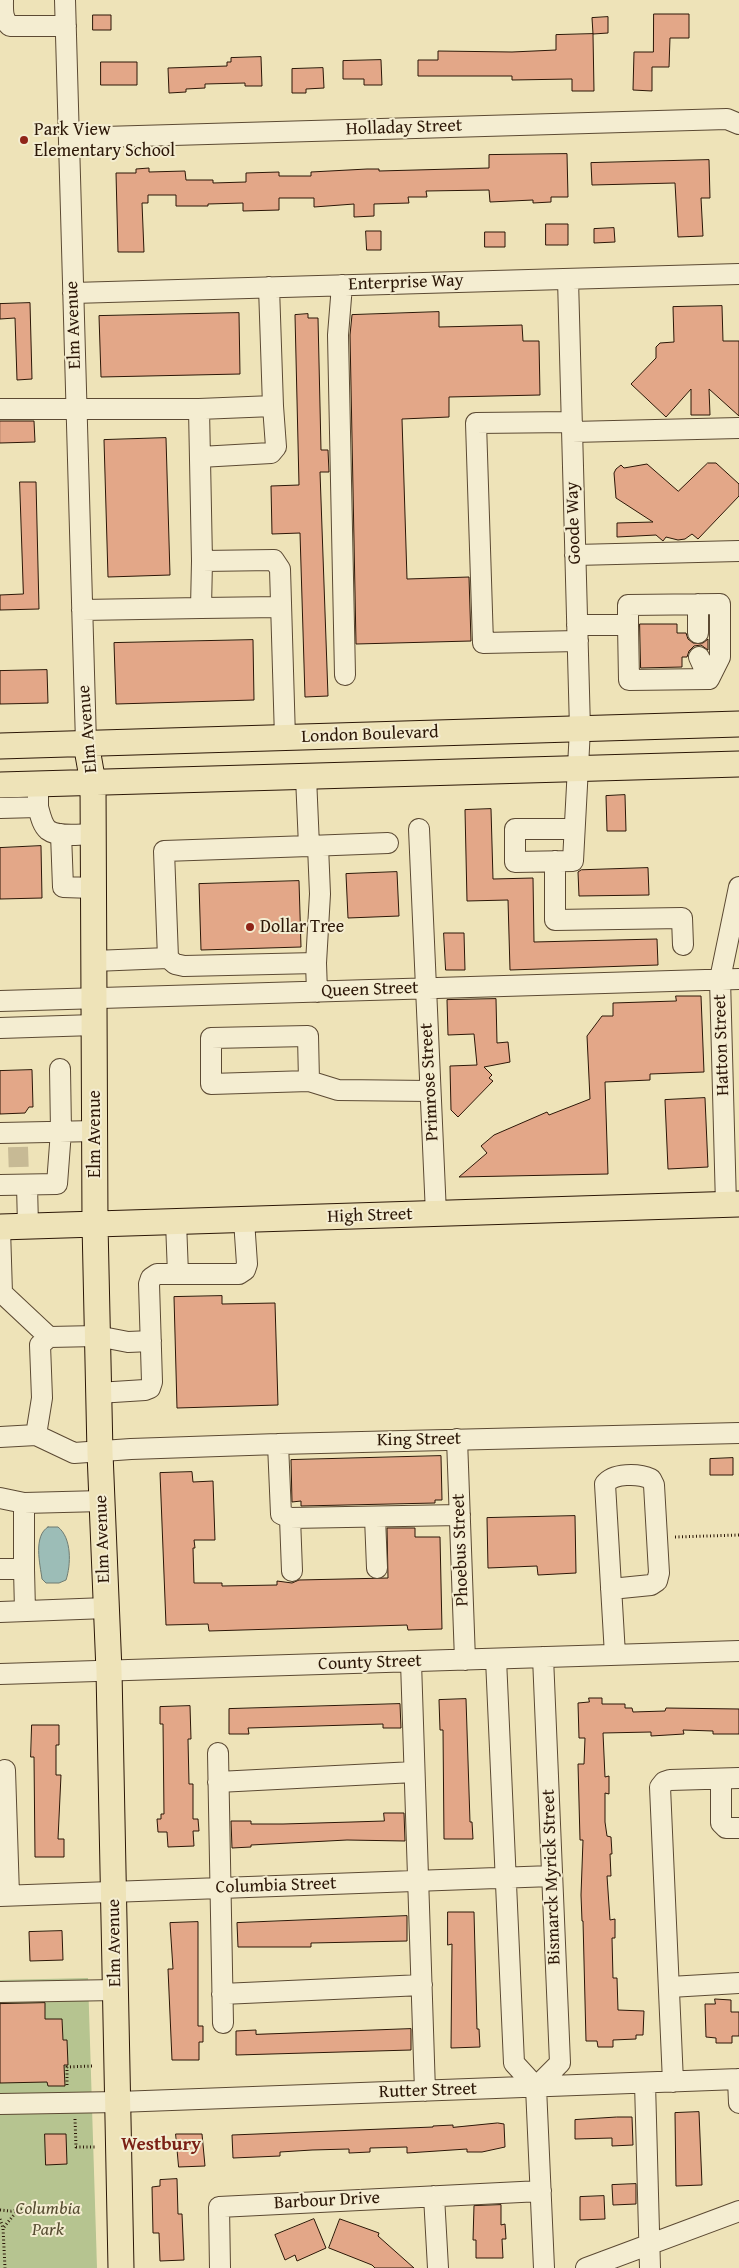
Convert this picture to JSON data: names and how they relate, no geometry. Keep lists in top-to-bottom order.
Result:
{
  "streets": {
    "main road": ["Elm Avenue", "London Boulevard", "High Street"],
    "street": [
      "Holladay Street",
      "Enterprise Way",
      "Goode Way",
      "Queen Street",
      "Hatton Street",
      "Primrose Street",
      "King Street",
      "Phoebus Street",
      "County Street",
      "Bismarck Myrick Street",
      "Columbia Street",
      "Rutter Street",
      "Barbour Drive"
    ]
  },
  "crossings": [
    ["Holladay Street", "Elm Avenue"],
    ["Enterprise Way", "Elm Avenue"],
    ["Enterprise Way", "Goode Way"],
    ["Elm Avenue", "London Boulevard"],
    ["Elm Avenue", "Queen Street"],
    ["Elm Avenue", "High Street"],
    ["Elm Avenue", "King Street"],
    ["Elm Avenue", "County Street"],
    ["Elm Avenue", "Columbia Street"],
    ["Elm Avenue", "Rutter Street"],
    ["Goode Way", "London Boulevard"],
    ["Queen Street", "Hatton Street"],
    ["Queen Street", "Primrose Street"],
    ["Hatton Street", "High Street"],
    ["Primrose Street", "High Street"],
    ["King Street", "Phoebus Street"],
    ["Phoebus Street", "County Street"],
    ["County Street", "Bismarck Myrick Street"],
    ["Bismarck Myrick Street", "Columbia Street"],
    ["Bismarck Myrick Street", "Rutter Street"]
  ],
  "districts": ["Westbury"],
  "parks": ["Columbia Park"],
  "places": ["Park View Elementary School", "Dollar Tree"]
}
